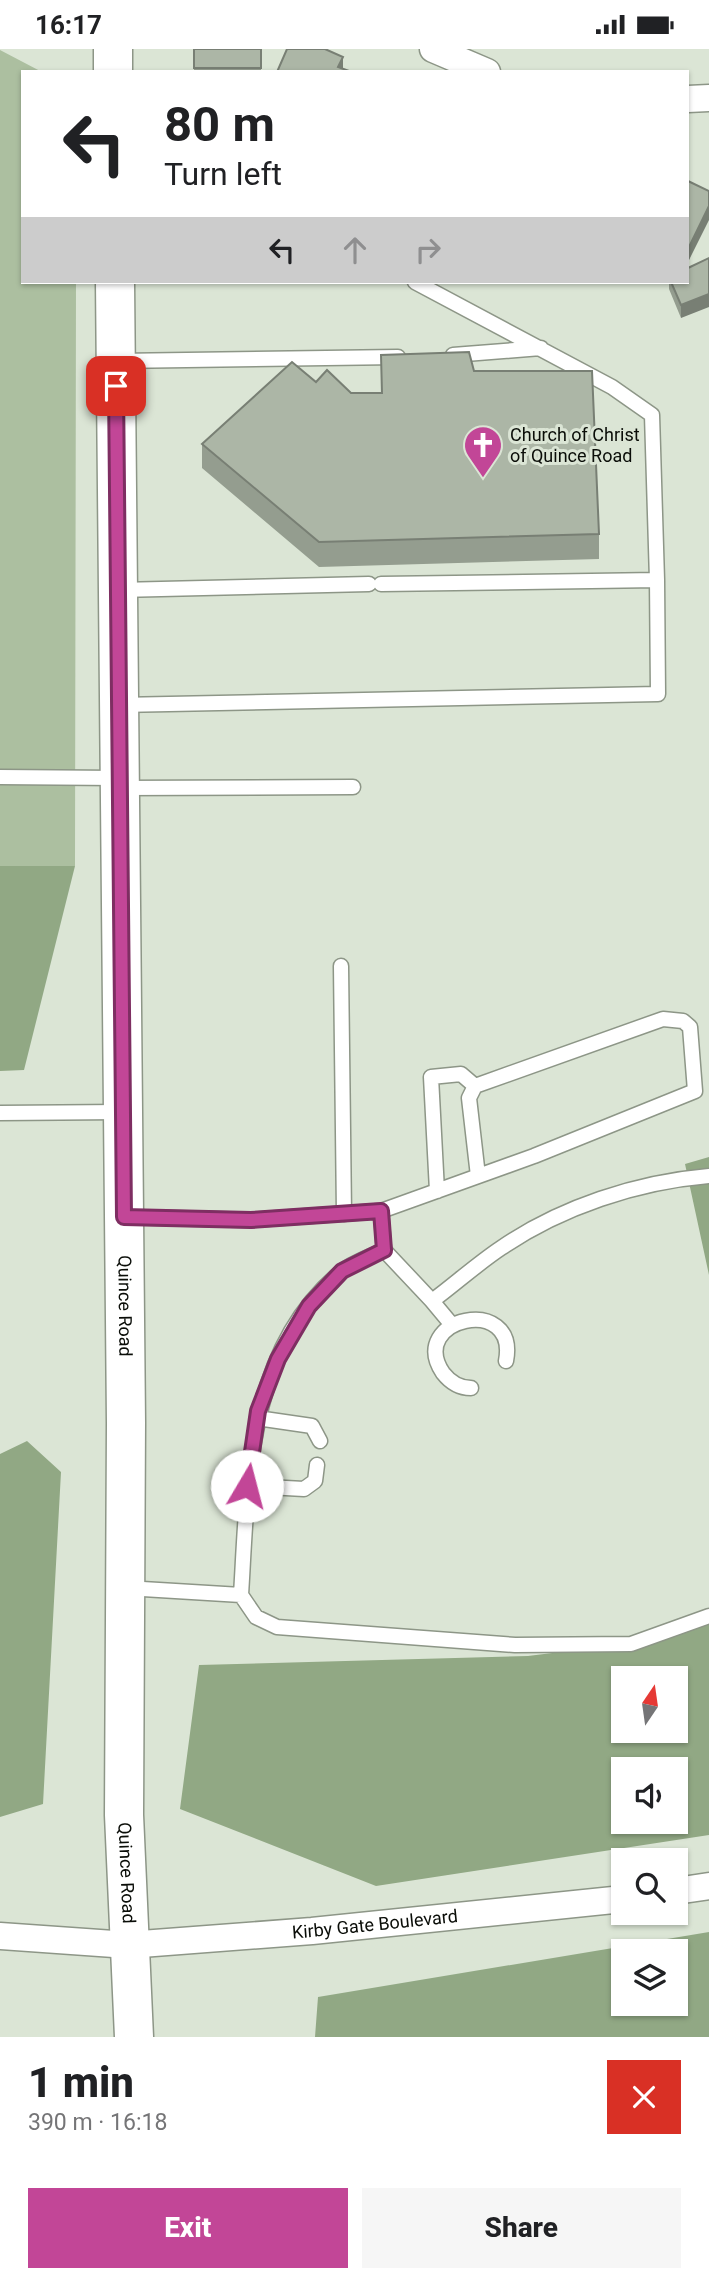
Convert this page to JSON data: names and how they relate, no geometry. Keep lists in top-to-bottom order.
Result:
{
  "streets": {
    "main road": ["Quince Road"],
    "street": ["Kirby Gate Boulevard"]
  },
  "crossings": [
    ["Quince Road", "Kirby Gate Boulevard"]
  ],
  "places": {
    "church": ["Church of Christ of Quince Road"]
  },
  "north": "top",
  "page": {
    "status": "16:17",
    "turn": ["80 m", "Turn left"],
    "heading": ["1 min", "390 m · 16:18"],
    "buttons": ["Exit", "Share"]
  }
}
